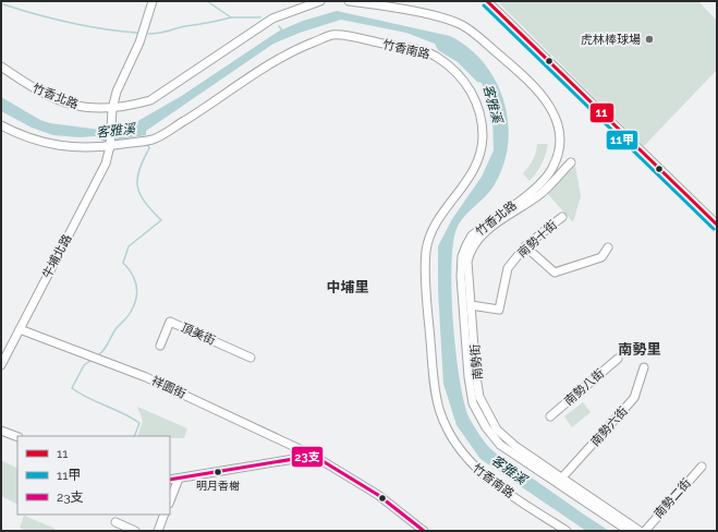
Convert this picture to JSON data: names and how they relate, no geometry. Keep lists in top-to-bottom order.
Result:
{
  "streets": {
    "street": [
      "竹香南路",
      "竹香北路",
      "南勢十街",
      "牛埔北路",
      "頂美街",
      "南勢街",
      "祥園街",
      "南勢八街",
      "南勢六街",
      "南勢二街"
    ]
  },
  "crossings": [
    ["竹香南路", "牛埔北路"],
    ["竹香北路", "牛埔北路"],
    ["南勢十街", "南勢街"],
    ["牛埔北路", "祥園街"],
    ["南勢街", "南勢六街"]
  ],
  "districts": ["中埔里", "南勢里"],
  "water": ["客雅溪"],
  "places": ["虎林棒球場", "明月香榭"],
  "lines": ["transit line 11", "transit line 11甲", "transit line 23支"],
  "legend": ["11", "11甲", "23支"]
}
